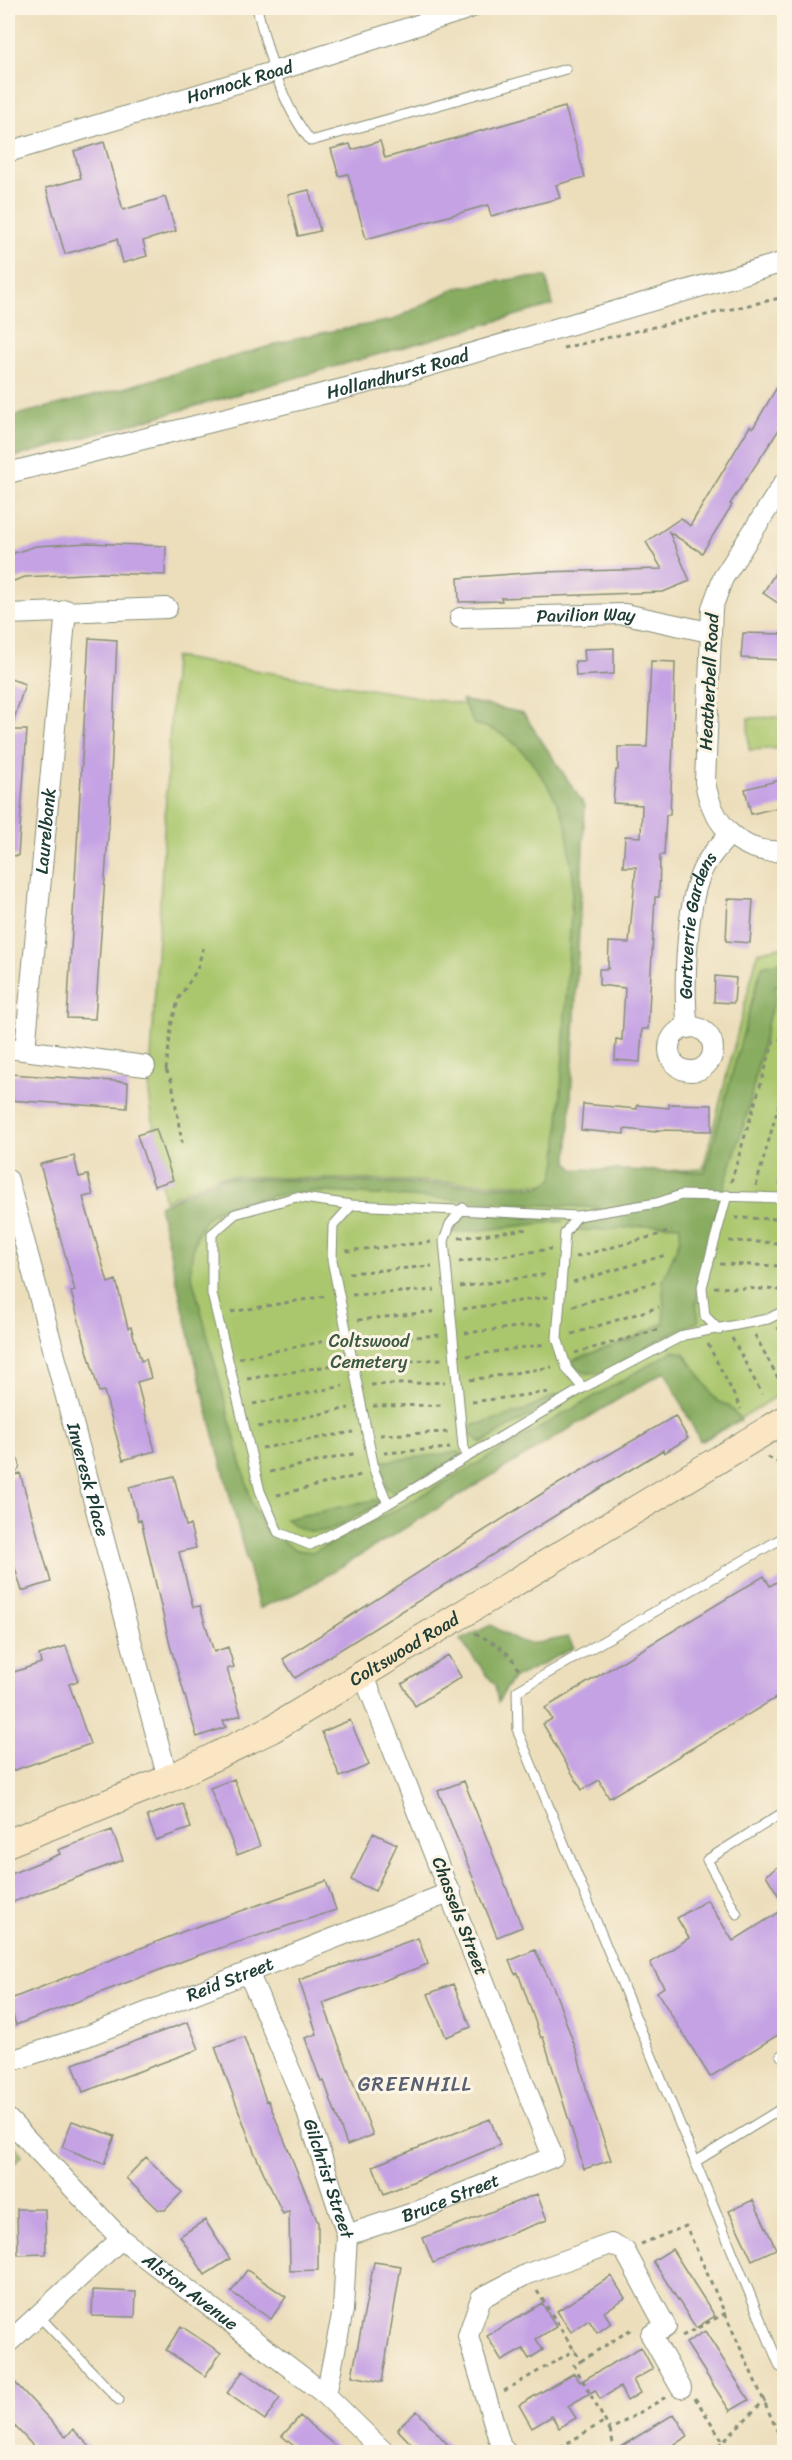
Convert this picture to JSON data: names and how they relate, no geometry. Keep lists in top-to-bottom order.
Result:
{
  "streets": {
    "main road": ["Coltswood Road"],
    "street": [
      "Hornock Road",
      "Hollandhurst Road",
      "Pavilion Way",
      "Heatherbell Road",
      "Laurelbank",
      "Gartverrie Gardens",
      "Inveresk Place",
      "Chassels Street",
      "Reid Street",
      "Gilchrist Street",
      "Bruce Street",
      "Alston Avenue"
    ]
  },
  "crossings": [
    ["Pavilion Way", "Heatherbell Road"],
    ["Heatherbell Road", "Gartverrie Gardens"],
    ["Inveresk Place", "Coltswood Road"],
    ["Coltswood Road", "Chassels Street"],
    ["Chassels Street", "Reid Street"],
    ["Chassels Street", "Bruce Street"],
    ["Reid Street", "Gilchrist Street"],
    ["Gilchrist Street", "Bruce Street"],
    ["Gilchrist Street", "Alston Avenue"]
  ],
  "districts": ["GREENHILL"],
  "parks": ["Coltswood Cemetery"]
}
